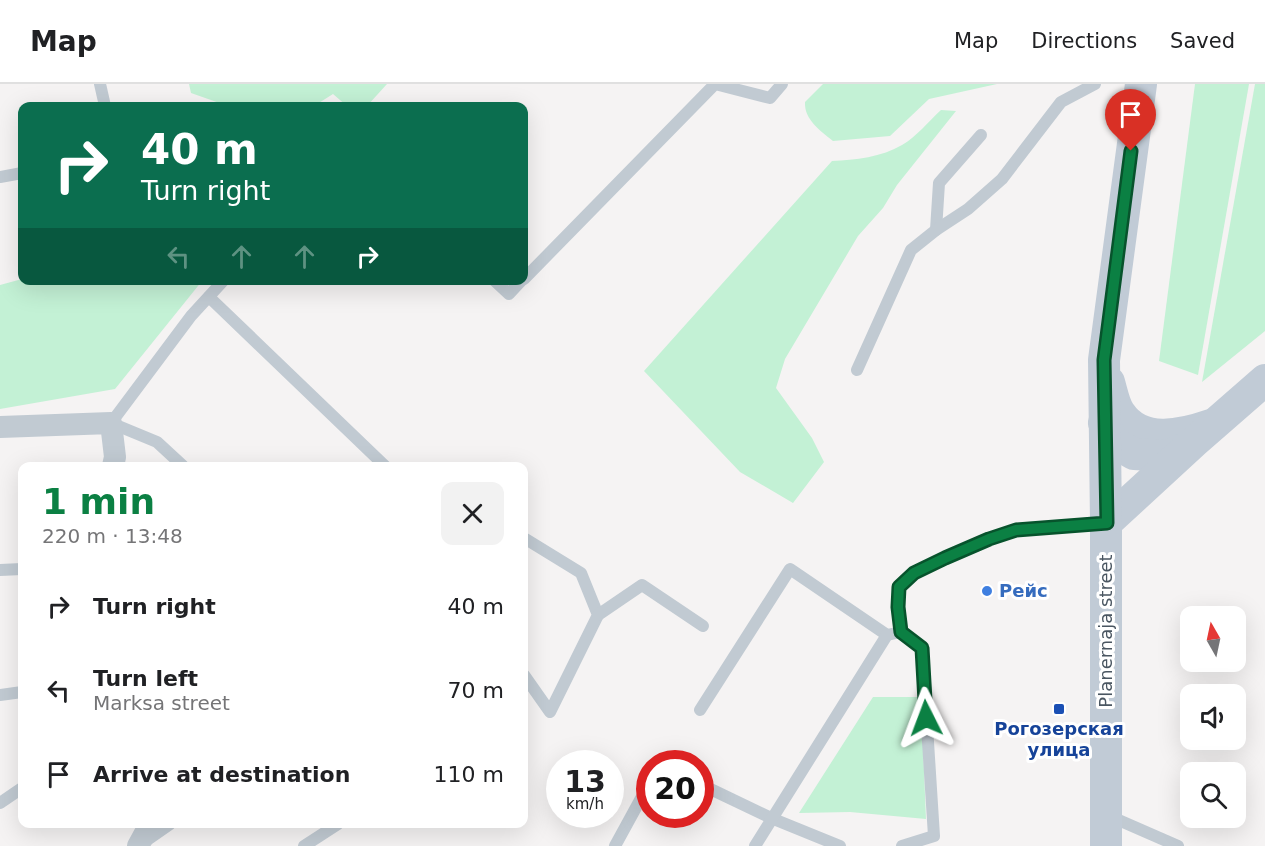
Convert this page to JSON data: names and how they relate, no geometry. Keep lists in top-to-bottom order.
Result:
{
  "streets": {
    "main road": ["Planernaja street"]
  },
  "places": {
    "other": ["Рейс"],
    "transit": ["Рогозерская улица"]
  },
  "north": "top",
  "page": {
    "header": "Map",
    "nav": ["Map", "Directions", "Saved"],
    "turn": ["40 m", "Turn right"],
    "heading": ["1 min", "220 m · 13:48"],
    "list": [
      {
        "name": "Turn right",
        "value": "40 m"
      },
      {
        "name": "Turn left",
        "note": "Marksa street",
        "value": "70 m"
      },
      {
        "name": "Arrive at destination",
        "value": "110 m"
      }
    ],
    "speed": "13 km/h",
    "limit": "20"
  }
}
